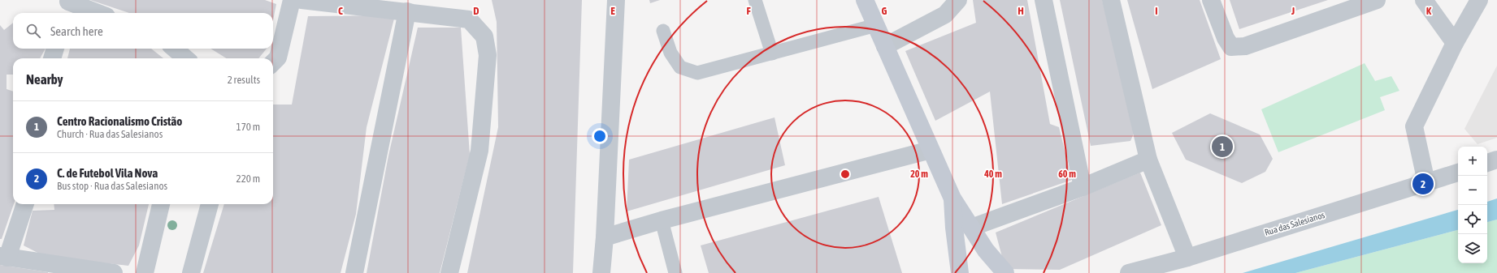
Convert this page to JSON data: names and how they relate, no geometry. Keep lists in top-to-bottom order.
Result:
{
  "streets": {
    "street": ["Rua das Salesianos"]
  },
  "page": {
    "search": "Search here",
    "heading": ["Nearby", "2 results"],
    "list": [
      {
        "mark": "1",
        "name": "Centro Racionalismo Cristão",
        "note": "Church · Rua das Salesianos",
        "value": "170 m"
      },
      {
        "mark": "2",
        "name": "C. de Futebol Vila Nova",
        "note": "Bus stop · Rua das Salesianos",
        "value": "220 m"
      }
    ],
    "pins": ["1", "2"],
    "map_buttons": ["+", "−"]
  },
  "grid": {
    "columns": [
      "C",
      "D",
      "E",
      "F",
      "G",
      "H",
      "I",
      "J",
      "K"
    ]
  },
  "rings": ["20 m", "40 m", "60 m"]
}
